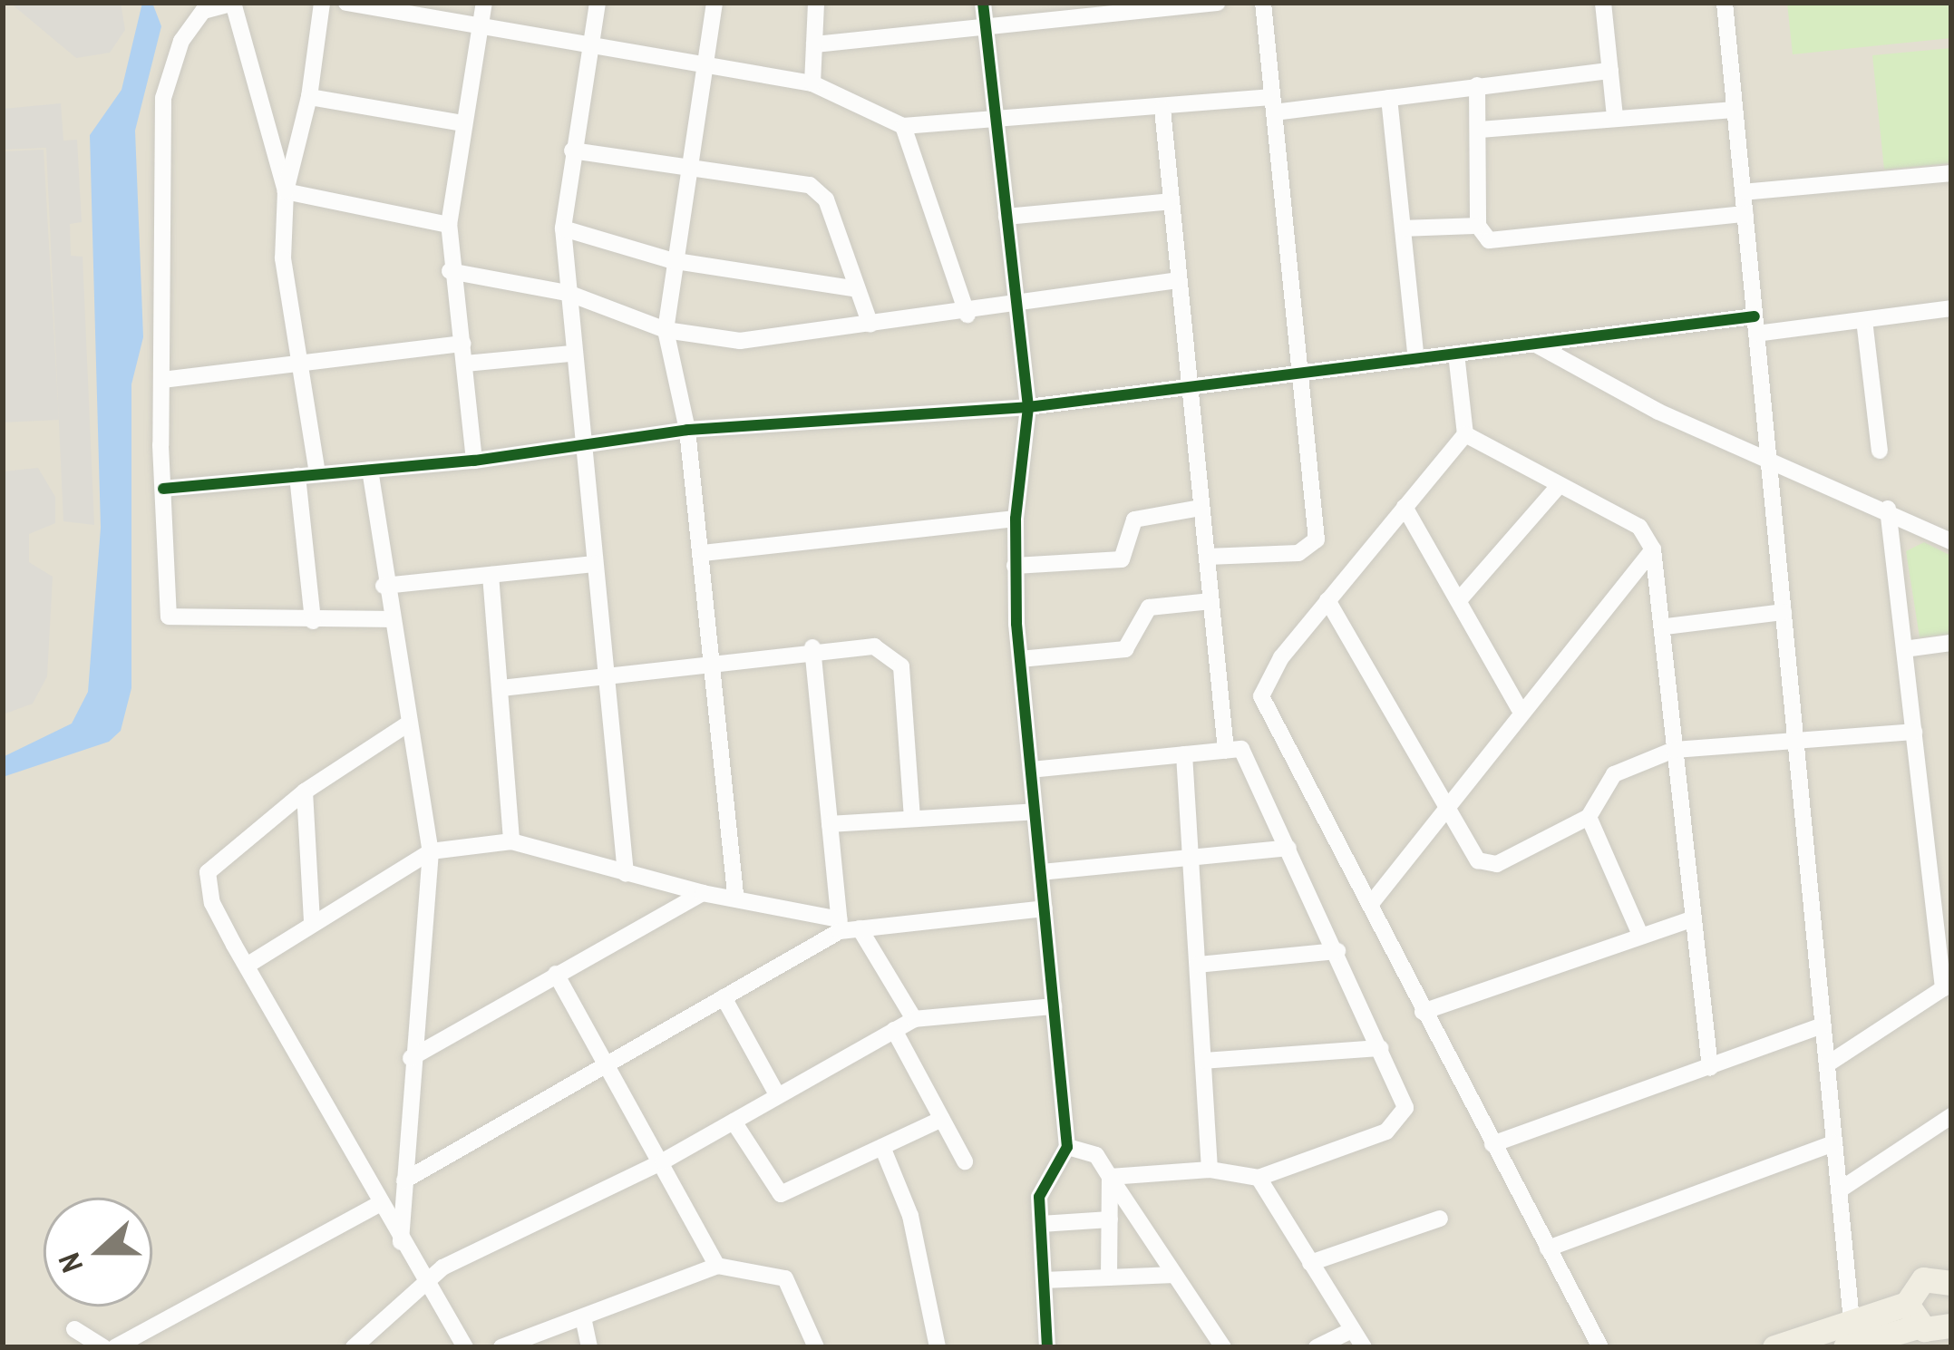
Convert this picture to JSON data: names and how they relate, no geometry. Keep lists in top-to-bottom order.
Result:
{
  "north": "left"
}
